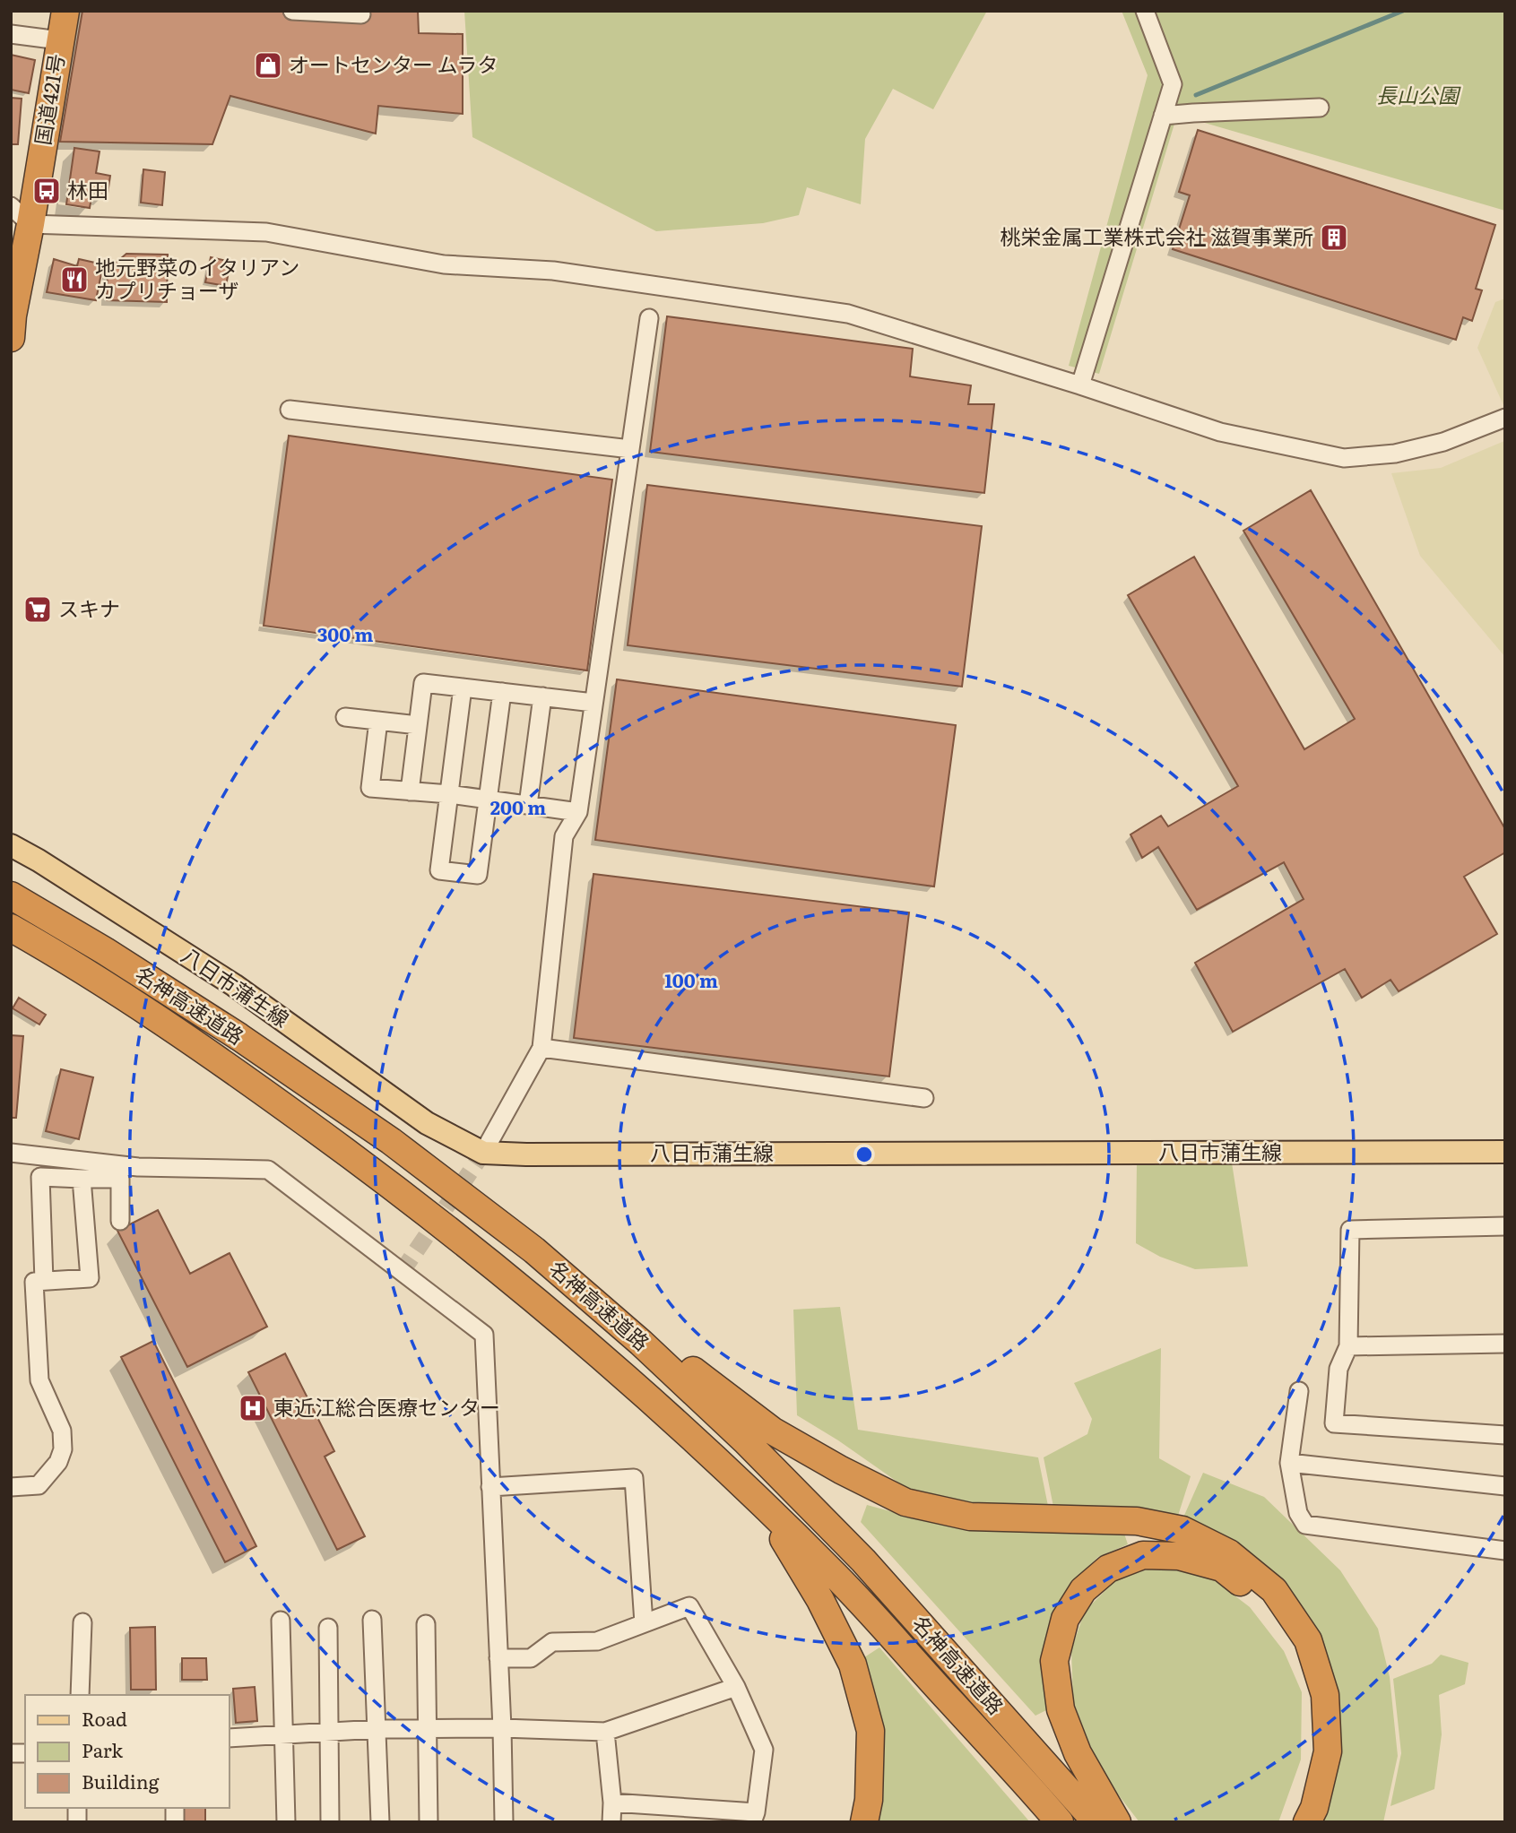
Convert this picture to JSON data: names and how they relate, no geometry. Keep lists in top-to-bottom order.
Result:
{
  "streets": {
    "highway": ["国道421号", "名神高速道路"],
    "main road": ["八日市蒲生線"]
  },
  "parks": ["長山公園"],
  "places": {
    "shop": ["オートセンター ムラタ"],
    "bus stop": ["林田"],
    "building": ["桃栄金属工業株式会社 滋賀事業所"],
    "restaurant": ["地元野菜のイタリアン カプリチョーザ"],
    "supermarket": ["スキナ"],
    "hospital": ["東近江総合医療センター"]
  },
  "legend": ["Road", "Park", "Building"],
  "rings": ["300 m", "200 m", "100 m"]
}
